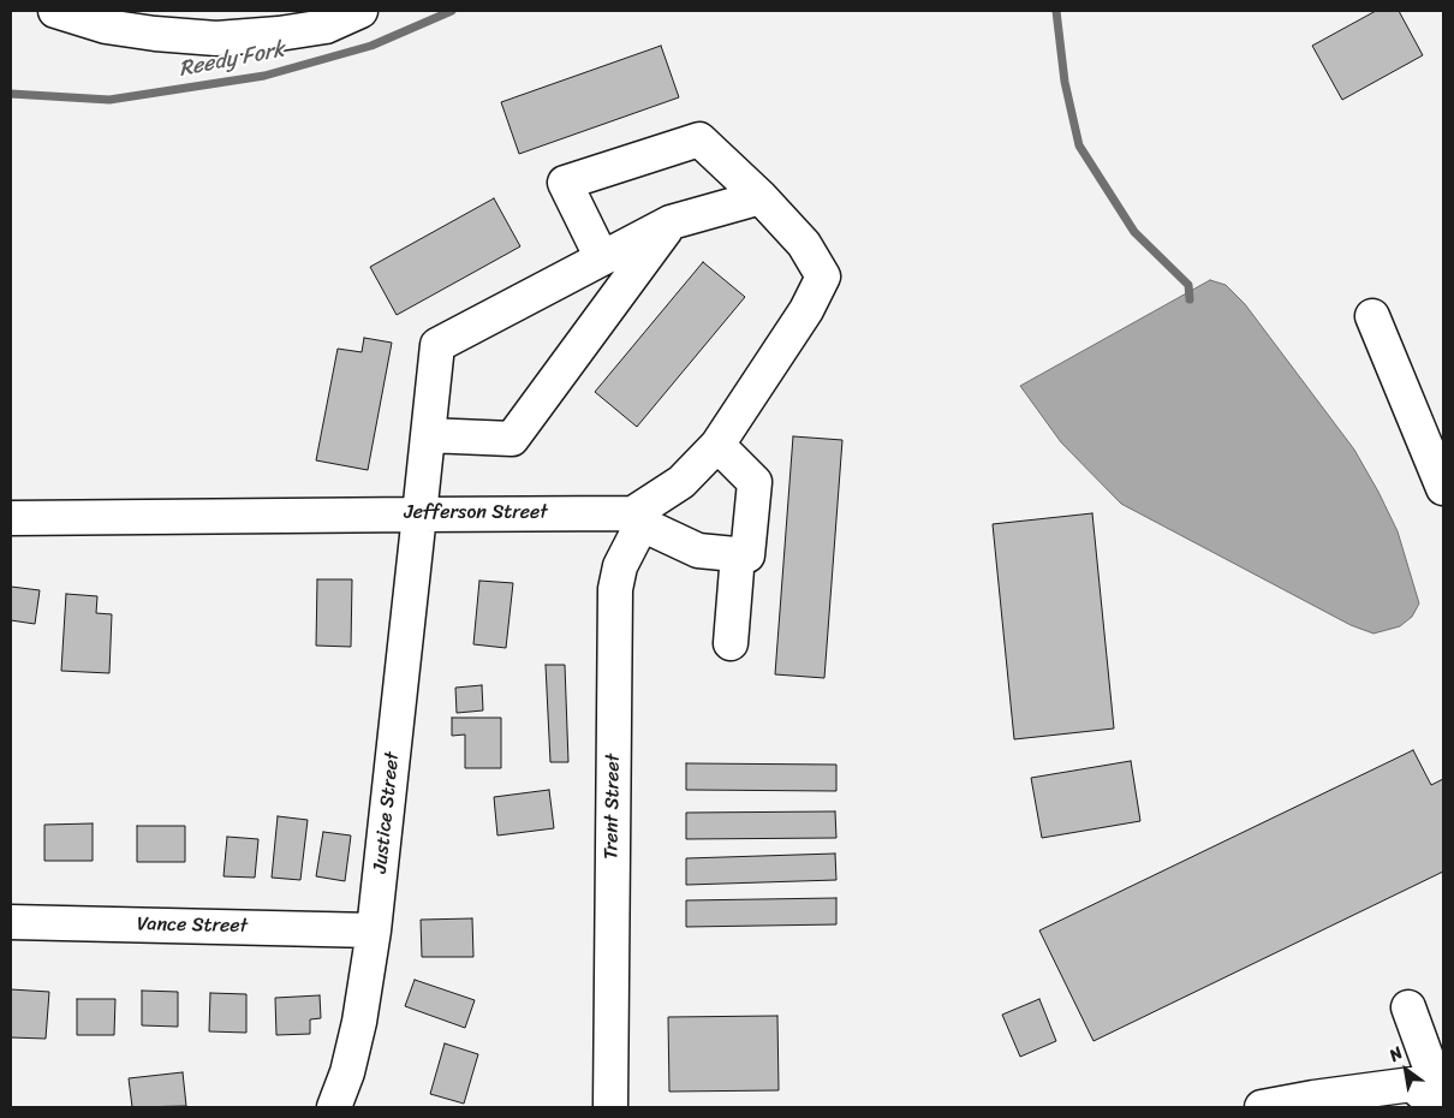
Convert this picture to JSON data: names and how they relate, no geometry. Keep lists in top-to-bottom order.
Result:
{
  "streets": {
    "street": [
      "Jefferson Street",
      "Trent Street",
      "Justice Street",
      "Vance Street"
    ]
  },
  "crossings": [
    ["Jefferson Street", "Trent Street"],
    ["Jefferson Street", "Justice Street"],
    ["Justice Street", "Vance Street"]
  ],
  "water": ["Reedy Fork"],
  "north": "top left"
}
